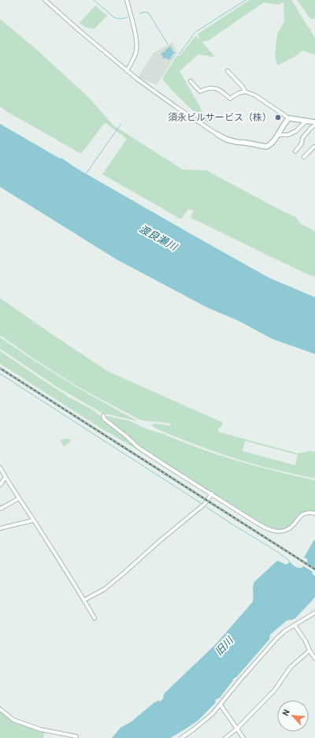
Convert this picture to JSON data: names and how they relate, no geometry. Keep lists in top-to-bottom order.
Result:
{
  "water": ["渡良瀬川", "旧川"],
  "places": ["須永ビルサービス（株）"],
  "north": "top left"
}
